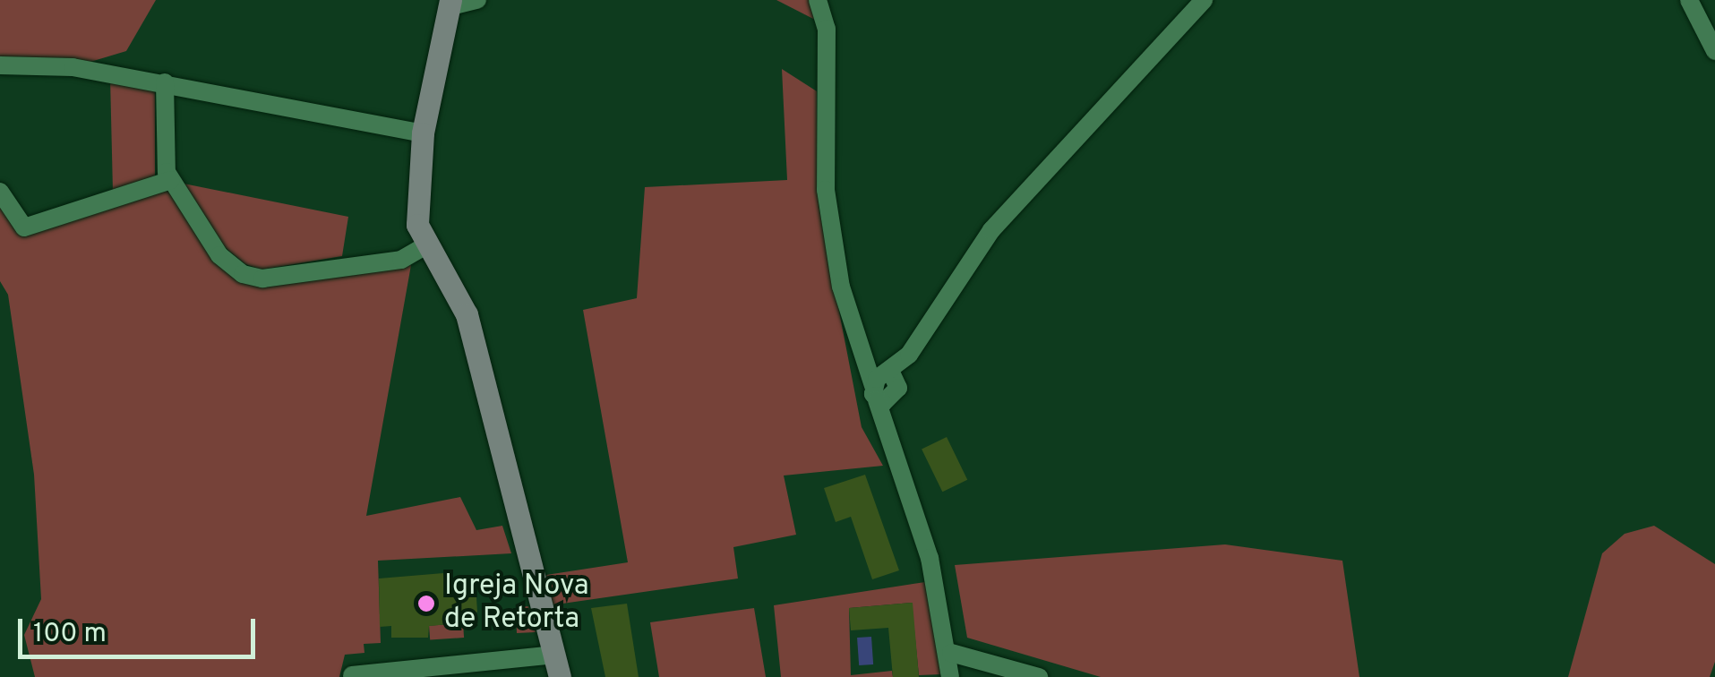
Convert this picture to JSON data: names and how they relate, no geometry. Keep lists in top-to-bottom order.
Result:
{
  "places": ["Igreja Nova de Retorta"],
  "scale_bar": "100 m"
}
